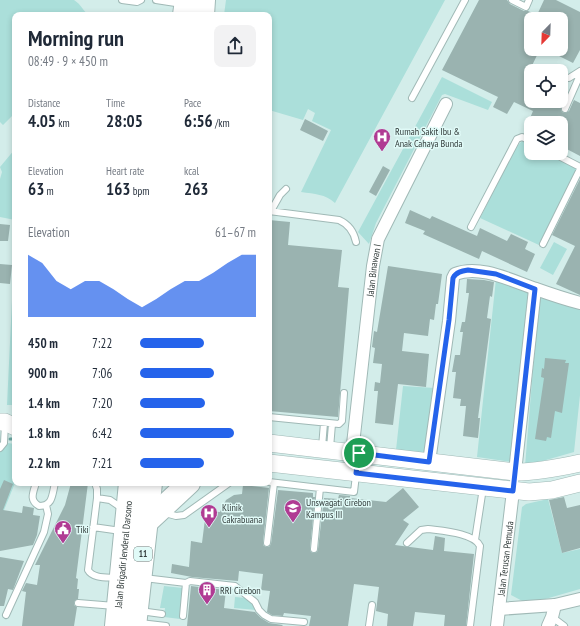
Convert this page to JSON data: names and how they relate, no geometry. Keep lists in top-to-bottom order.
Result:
{
  "streets": {
    "highway": ["11", "Jalan Brigadir Jenderal Darsono"],
    "street": ["Jalan Binawan I", "Jalan Terusan Pemuda"]
  },
  "places": {
    "hospital": ["Rumah Sakit Ibu & Anak Cahaya Bunda", "Klinik Cakrabuana"],
    "school or university": ["Unswagati Cirebon Kampus III"],
    "public building": ["Tiki"],
    "building": ["RRI Cirebon"]
  },
  "north": "bottom left",
  "page": {
    "heading": ["Morning run", "08:49 · 9 × 450 m"],
    "stats": [
      ["Distance", "4.05 km"],
      ["Time", "28:05"],
      ["Pace", "6:56 /km"],
      ["Elevation", "63 m"],
      ["Heart rate", "163 bpm"],
      ["kcal", "263"]
    ],
    "chart": ["Elevation", "61–67 m"],
    "list": [
      {
        "name": "450 m",
        "note": "7:22"
      },
      {
        "name": "900 m",
        "note": "7:06"
      },
      {
        "name": "1.4 km",
        "note": "7:20"
      },
      {
        "name": "1.8 km",
        "note": "6:42"
      },
      {
        "name": "2.2 km",
        "note": "7:21"
      }
    ]
  }
}
